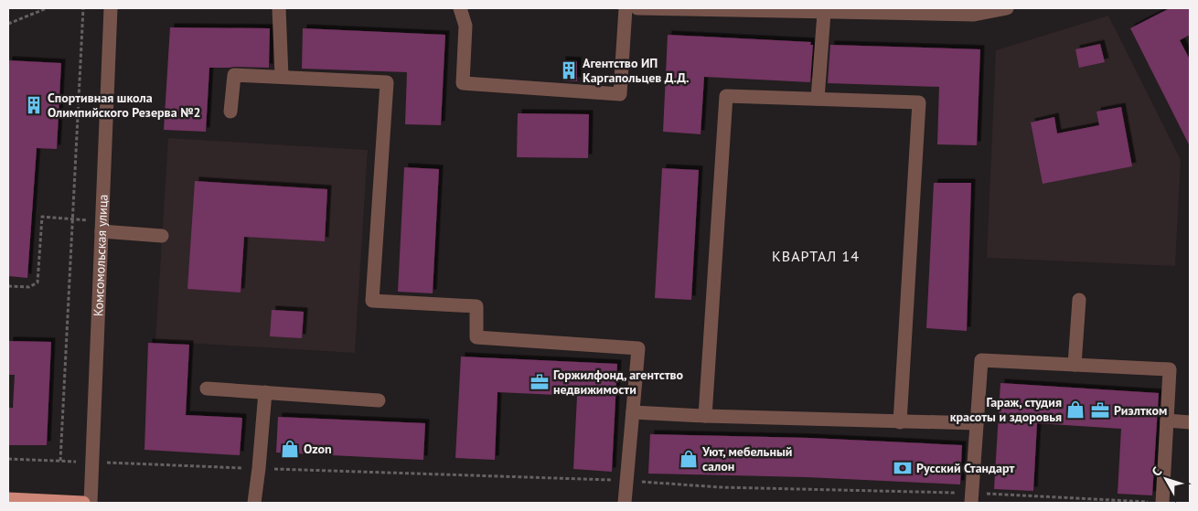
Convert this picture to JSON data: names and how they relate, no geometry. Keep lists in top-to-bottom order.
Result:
{
  "streets": {
    "street": ["Комсомольская улица"]
  },
  "districts": ["КВАРТАЛ 14"],
  "places": {
    "building": ["Агентство ИП Каргапольцев Д.Д.", "Спортивная школа Олимпийского Резерва №2"],
    "office": ["Горжилфонд, агентство недвижимости", "Риэлтком"],
    "shop": ["Гараж, студия красоты и здоровья", "Ozon", "Уют, мебельный салон"],
    "bank": ["Русский Стандарт"]
  },
  "north": "top left"
}
